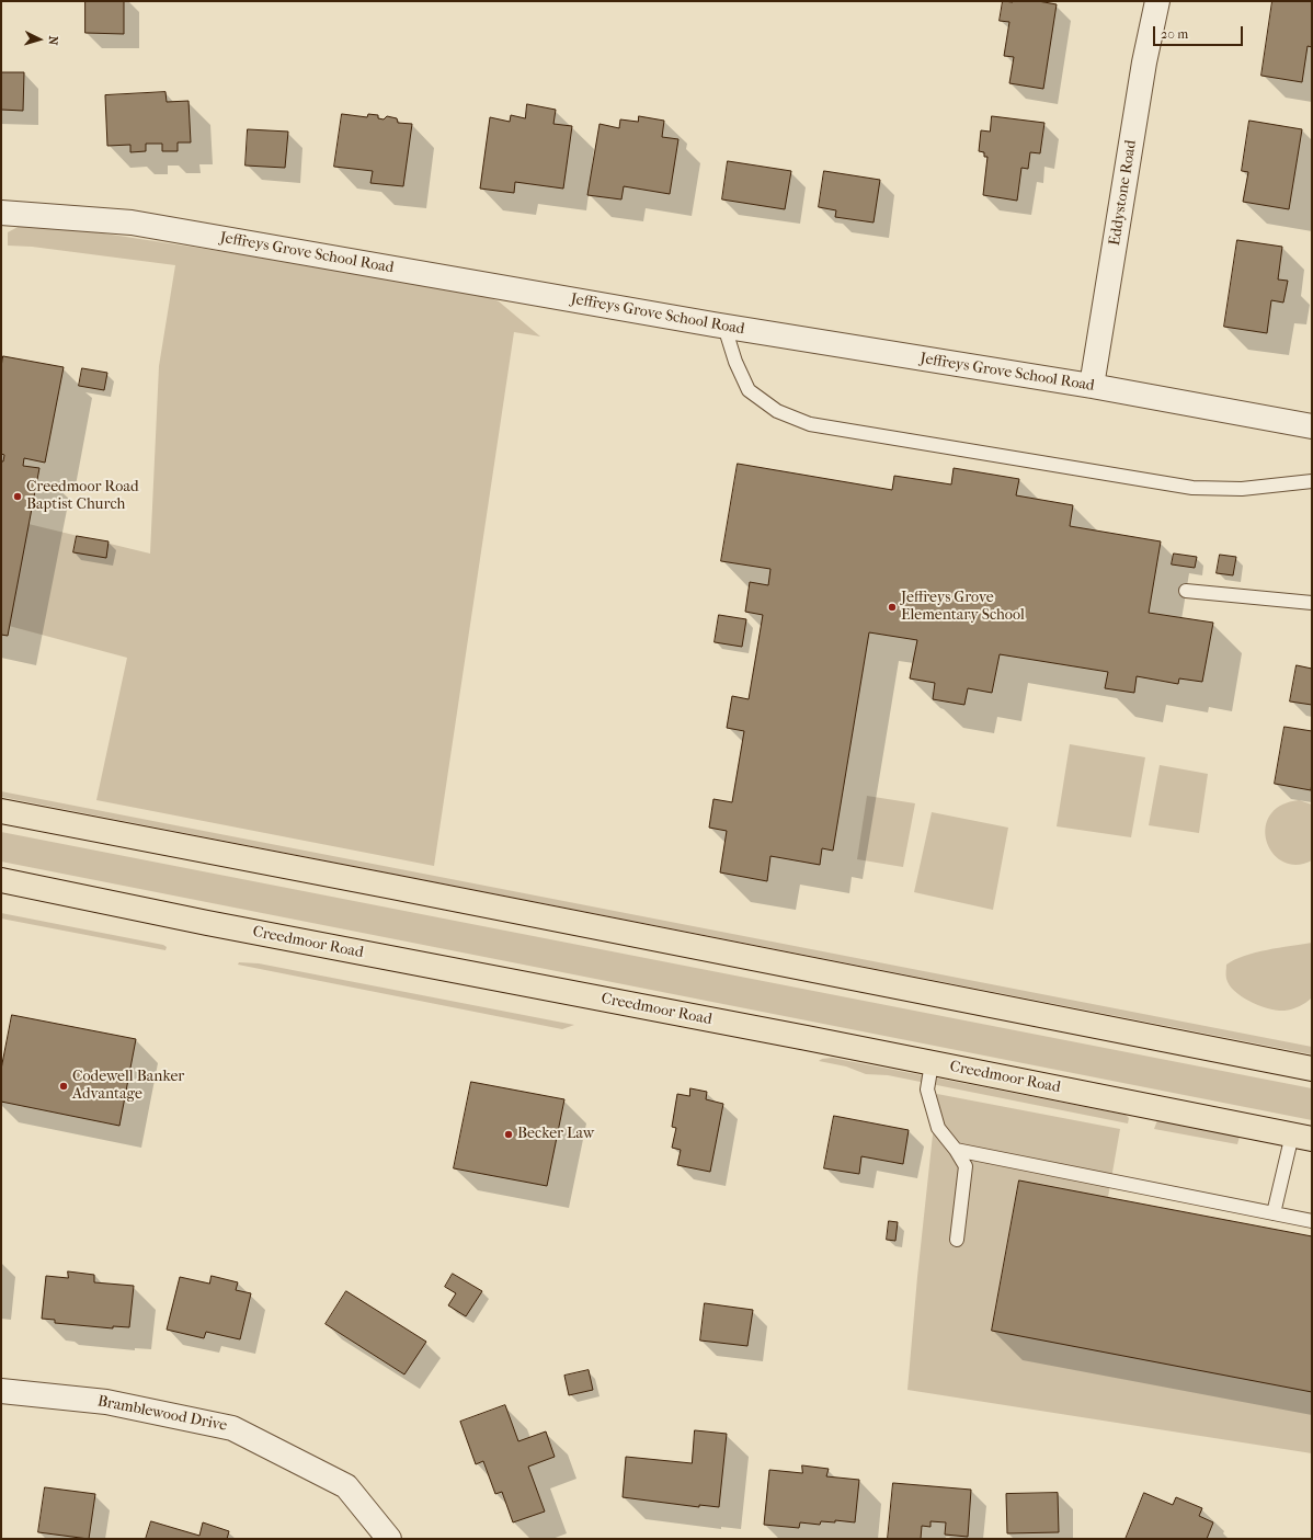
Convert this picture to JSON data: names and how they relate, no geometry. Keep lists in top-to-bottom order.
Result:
{
  "streets": {
    "main road": ["Creedmoor Road"],
    "street": ["Eddystone Road", "Jeffreys Grove School Road", "Bramblewood Drive"]
  },
  "crossings": [
    ["Eddystone Road", "Jeffreys Grove School Road"]
  ],
  "places": [
    "Creedmoor Road Baptist Church",
    "Jeffreys Grove Elementary School",
    "Codewell Banker Advantage",
    "Becker Law"
  ],
  "scale_bar": "20 m",
  "north": "right"
}
